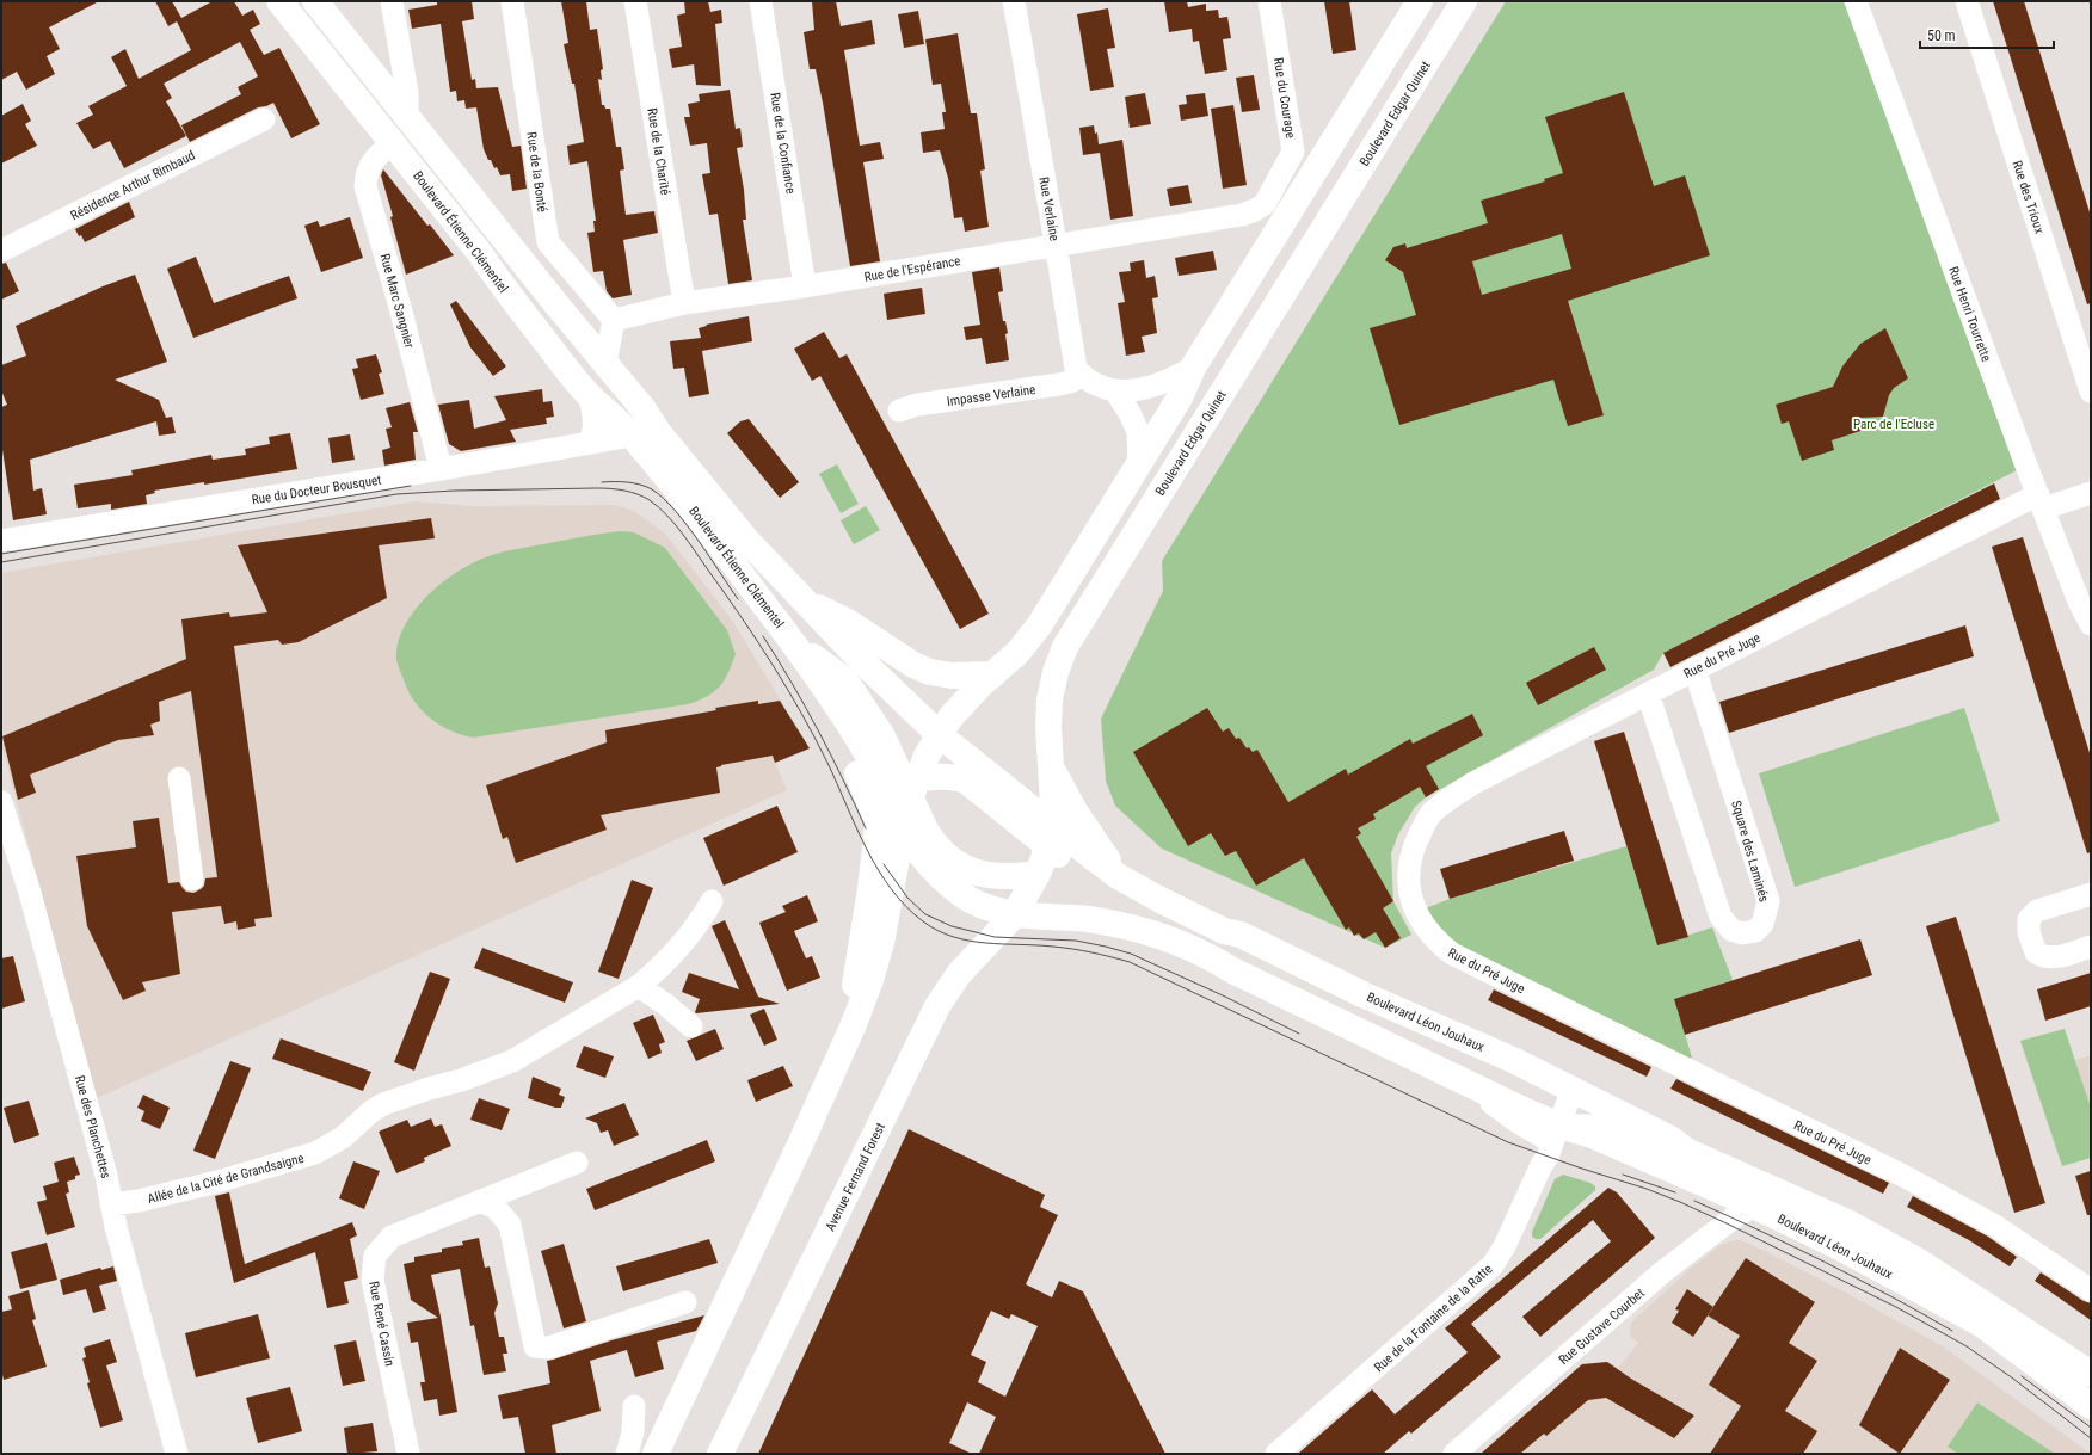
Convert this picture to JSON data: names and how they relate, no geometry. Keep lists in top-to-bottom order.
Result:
{
  "streets": {
    "main road": [
      "Boulevard Edgar Quinet",
      "Boulevard Étienne Clémentel",
      "Boulevard Léon Jouhaux",
      "Avenue Fernand Forest"
    ],
    "street": [
      "Rue du Courage",
      "Rue de la Confiance",
      "Rue de la Charité",
      "Rue de la Bonté",
      "Résidence Arthur Rimbaud",
      "Rue des Trioux",
      "Rue Verlaine",
      "Rue de l'Espérance",
      "Rue Marc Sangnier",
      "Rue Henri Tourrette",
      "Impasse Verlaine",
      "Rue du Docteur Bousquet",
      "Rue du Pré Juge",
      "Square des Laminés",
      "Rue des Planchettes",
      "Allée de la Cité de Grandsaigne",
      "Rue de la Fontaine de la Ratte",
      "Rue René Cassin",
      "Rue Gustave Courbet"
    ]
  },
  "crossings": [
    ["Rue du Courage", "Rue de l'Espérance"],
    ["Boulevard Edgar Quinet", "Boulevard Étienne Clémentel"],
    ["Boulevard Edgar Quinet", "Boulevard Léon Jouhaux"],
    ["Boulevard Edgar Quinet", "Avenue Fernand Forest"],
    ["Rue de la Confiance", "Rue de l'Espérance"],
    ["Rue de la Charité", "Rue de l'Espérance"],
    ["Rue de la Bonté", "Rue de l'Espérance"],
    ["Rue Verlaine", "Rue de l'Espérance"],
    ["Rue Verlaine", "Impasse Verlaine"],
    ["Boulevard Étienne Clémentel", "Rue Marc Sangnier"],
    ["Boulevard Étienne Clémentel", "Rue du Docteur Bousquet"],
    ["Boulevard Étienne Clémentel", "Boulevard Léon Jouhaux"],
    ["Boulevard Étienne Clémentel", "Avenue Fernand Forest"],
    ["Rue Marc Sangnier", "Rue du Docteur Bousquet"],
    ["Rue Henri Tourrette", "Rue du Pré Juge"],
    ["Rue du Pré Juge", "Square des Laminés"],
    ["Boulevard Léon Jouhaux", "Avenue Fernand Forest"],
    ["Boulevard Léon Jouhaux", "Rue de la Fontaine de la Ratte"],
    ["Boulevard Léon Jouhaux", "Rue Gustave Courbet"],
    ["Rue des Planchettes", "Allée de la Cité de Grandsaigne"]
  ],
  "parks": ["Parc de l'Ecluse"],
  "scale_bar": "50 m"
}
